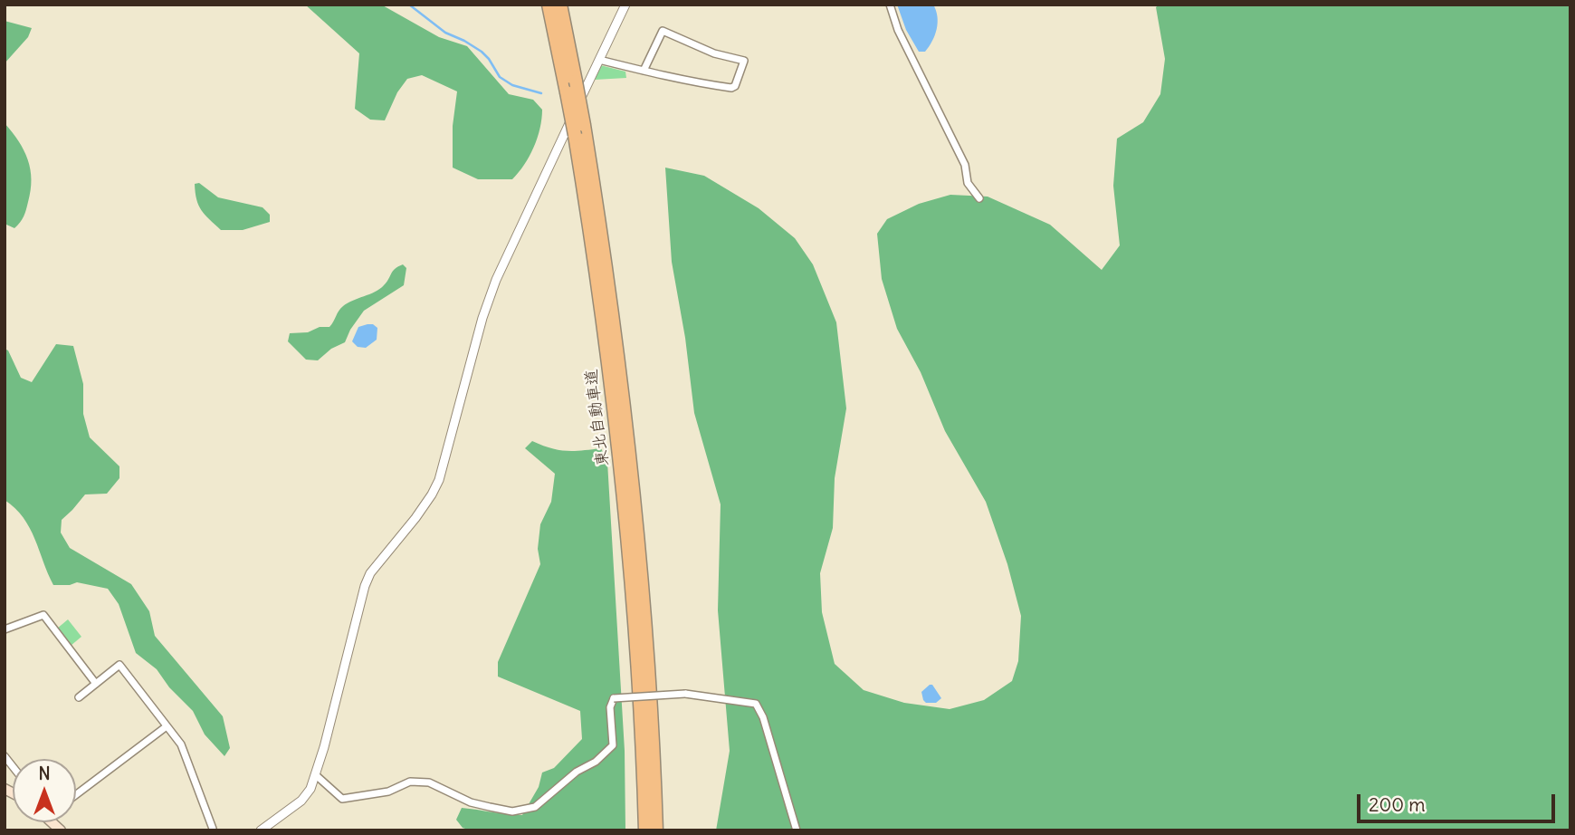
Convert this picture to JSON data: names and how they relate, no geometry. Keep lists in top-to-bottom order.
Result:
{
  "streets": {
    "highway": ["東北自動車道"]
  },
  "scale_bar": "200 m",
  "north": "top"
}
